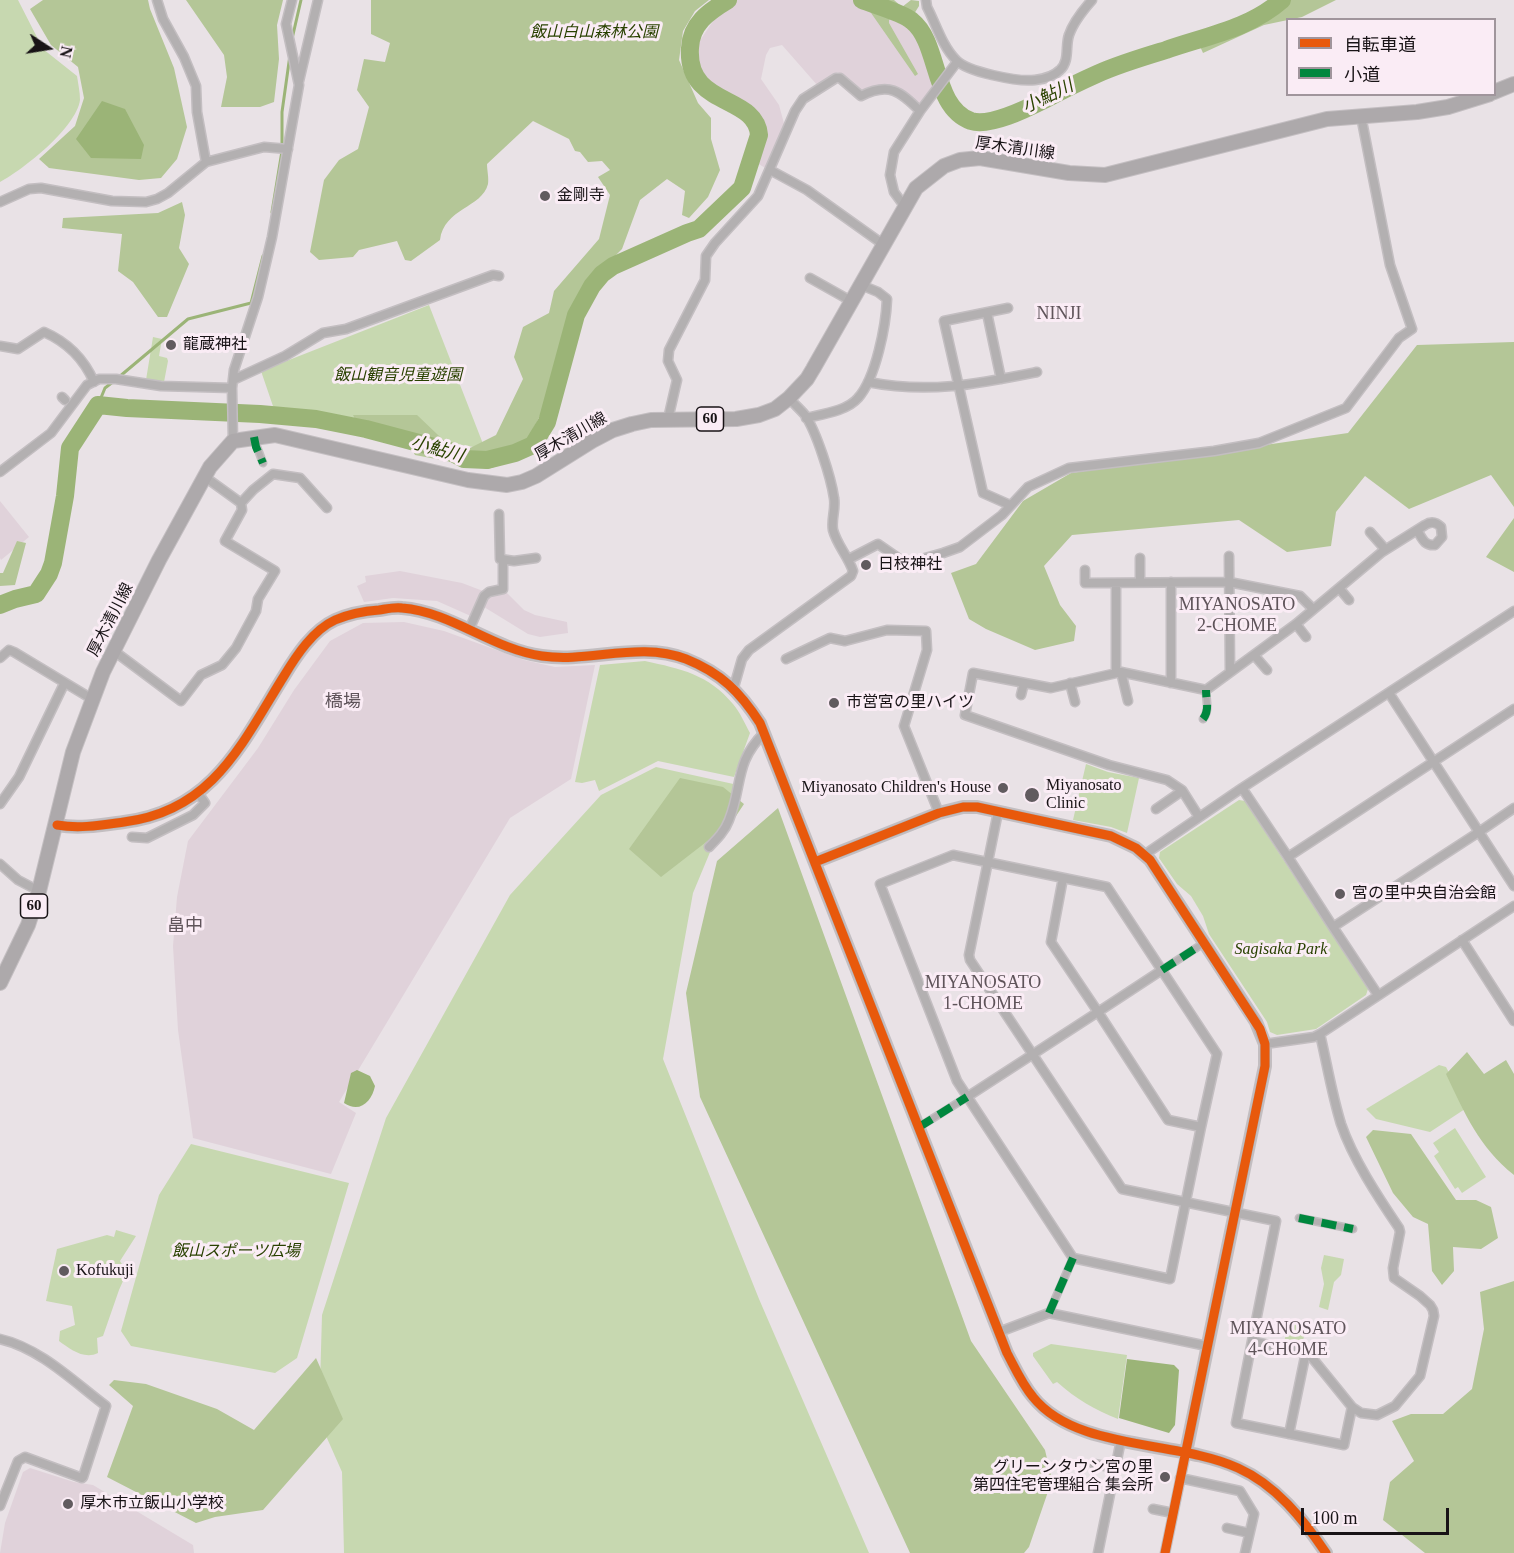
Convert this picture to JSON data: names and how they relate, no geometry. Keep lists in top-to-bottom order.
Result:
{
  "streets": {
    "main road": ["厚木清川線", "60"]
  },
  "districts": [
    "NINJI",
    "MIYANOSATO 2-CHOME",
    "橋場",
    "畠中",
    "MIYANOSATO 1-CHOME",
    "MIYANOSATO 4-CHOME"
  ],
  "water": ["小鮎川"],
  "parks": [
    "飯山白山森林公園",
    "飯山観音児童遊園",
    "Sagisaka Park",
    "飯山スポーツ広場"
  ],
  "places": [
    "金剛寺",
    "龍蔵神社",
    "日枝神社",
    "市営宮の里ハイツ",
    "Miyanosato Children's House",
    "Miyanosato Clinic",
    "宮の里中央自治会館",
    "Kofukuji",
    "グリーンタウン宮の里 第四住宅管理組合 集会所",
    "厚木市立飯山小学校"
  ],
  "legend": ["自転車道", "小道"],
  "scale_bar": "100 m",
  "north": "right"
}
